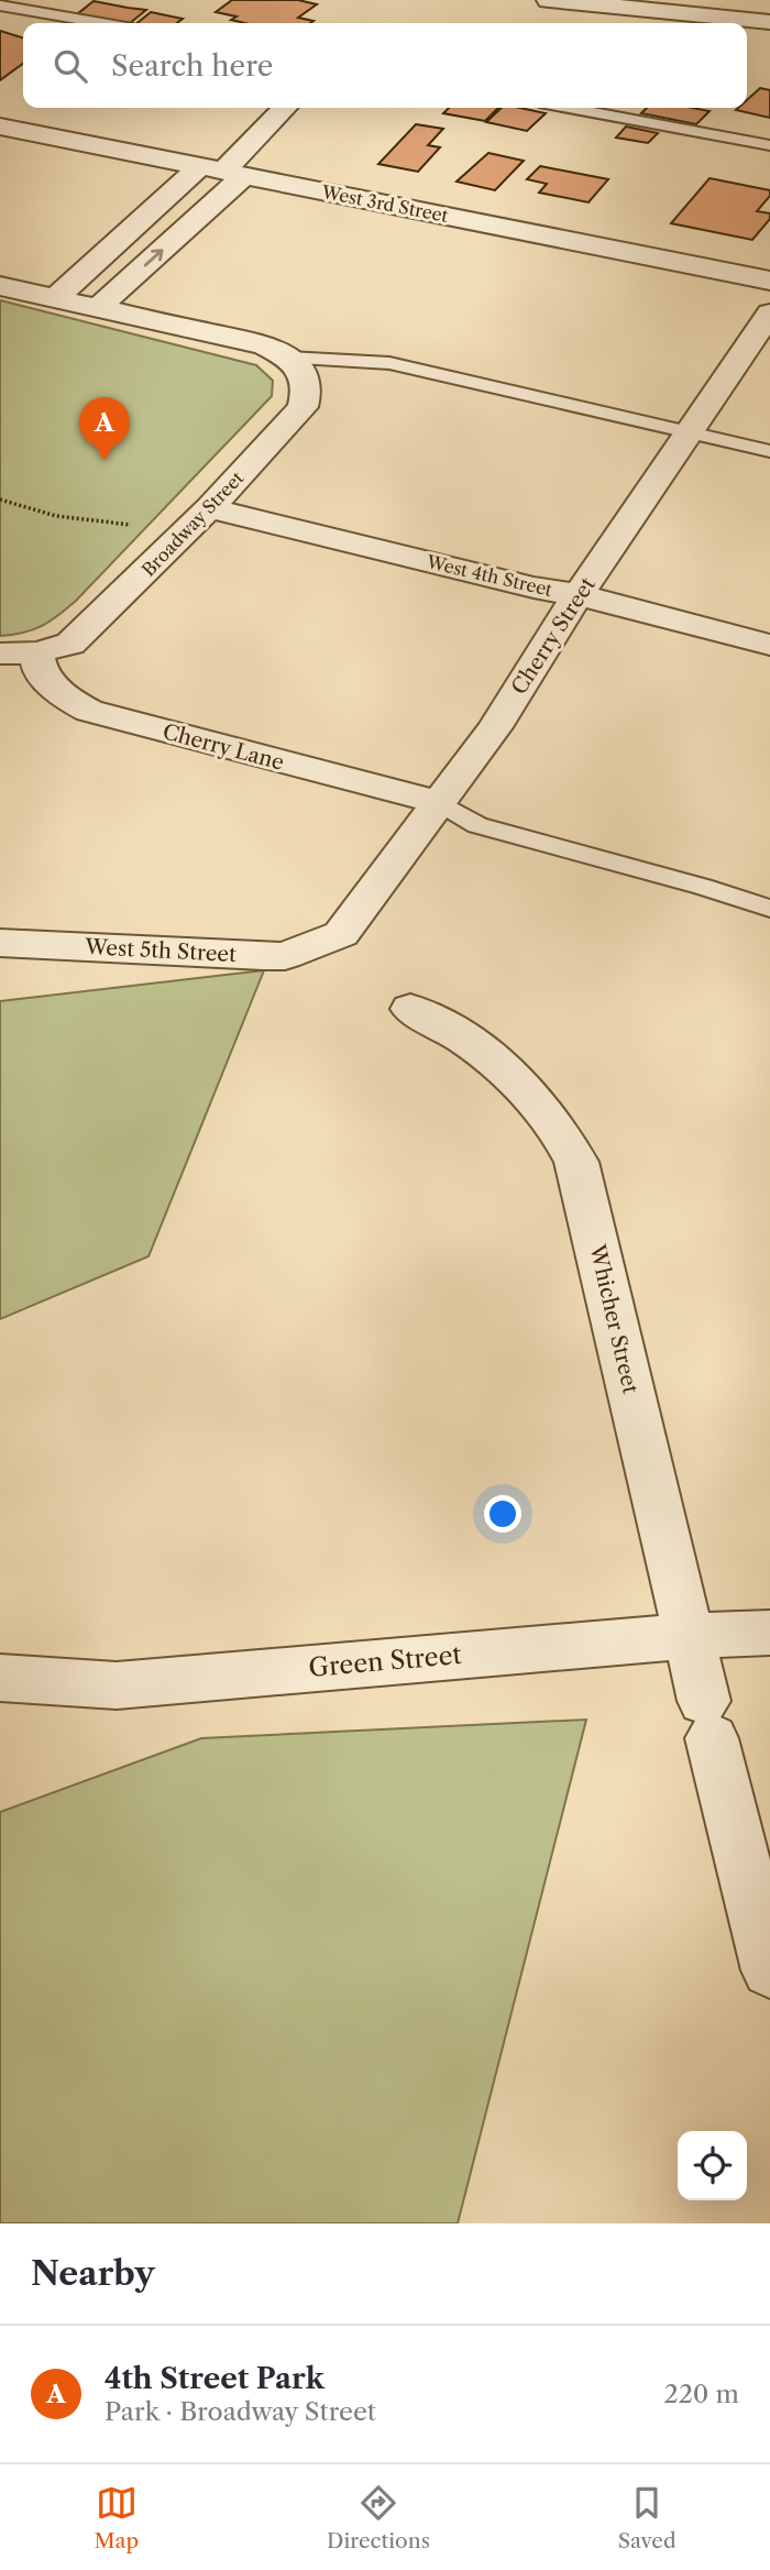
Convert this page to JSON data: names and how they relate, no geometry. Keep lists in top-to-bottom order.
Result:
{
  "streets": {
    "street": [
      "West 3rd Street",
      "Broadway Street",
      "West 4th Street",
      "Cherry Street",
      "Cherry Lane",
      "West 5th Street",
      "Whicher Street",
      "Green Street"
    ]
  },
  "crossings": [
    ["Broadway Street", "West 4th Street"],
    ["Broadway Street", "Cherry Lane"],
    ["West 4th Street", "Cherry Street"],
    ["Cherry Street", "Cherry Lane"],
    ["Cherry Street", "West 5th Street"],
    ["Whicher Street", "Green Street"]
  ],
  "page": {
    "search": "Search here",
    "pins": "A",
    "heading": "Nearby",
    "list": [
      {
        "mark": "A",
        "name": "4th Street Park",
        "note": "Park · Broadway Street",
        "value": "220 m"
      }
    ],
    "nav": ["Map", "Directions", "Saved"]
  }
}
